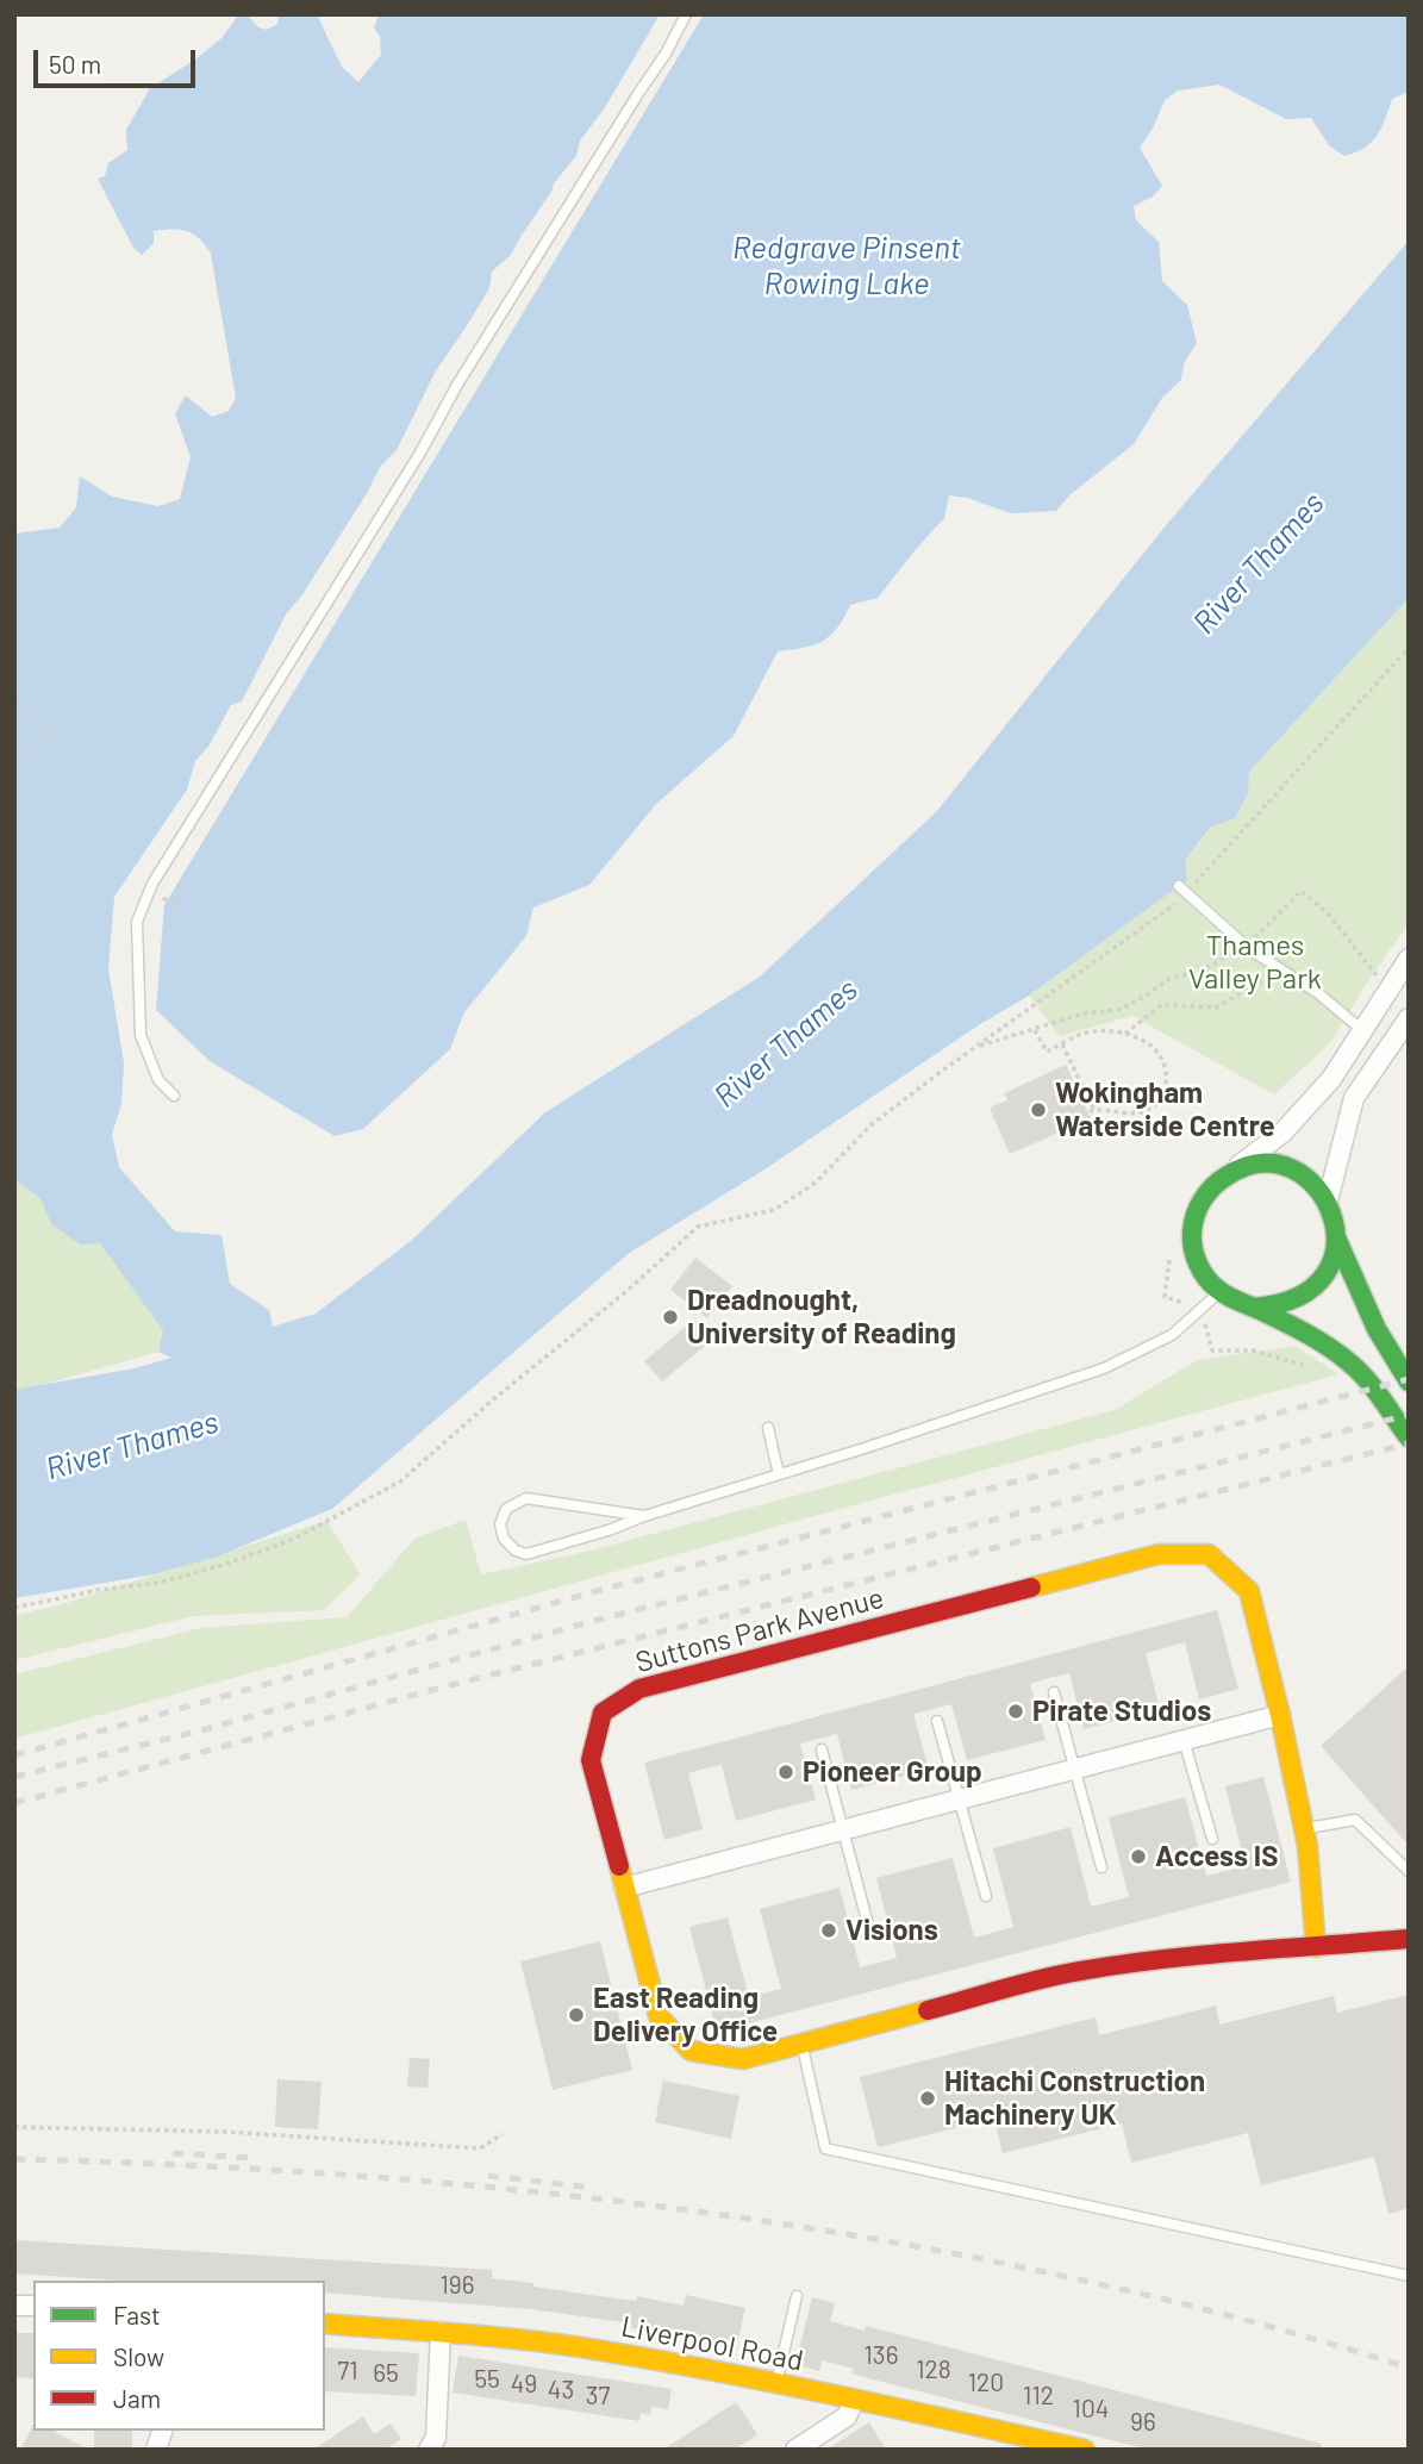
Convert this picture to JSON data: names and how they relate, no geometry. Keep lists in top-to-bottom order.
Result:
{
  "streets": {
    "street": ["Suttons Park Avenue", "Liverpool Road"]
  },
  "water": ["Redgrave Pinsent Rowing Lake", "River Thames"],
  "parks": ["Thames Valley Park"],
  "places": [
    "Wokingham Waterside Centre",
    "Dreadnought, University of Reading",
    "Pirate Studios",
    "Pioneer Group",
    "Access IS",
    "Visions",
    "East Reading Delivery Office",
    "Hitachi Construction Machinery UK"
  ],
  "house_numbers": [
    "196",
    "136",
    "128",
    "71",
    "65",
    "55",
    "120",
    "49",
    "43",
    "37",
    "112",
    "104",
    "96"
  ],
  "legend": ["Fast", "Slow", "Jam"],
  "scale_bar": "50 m"
}
